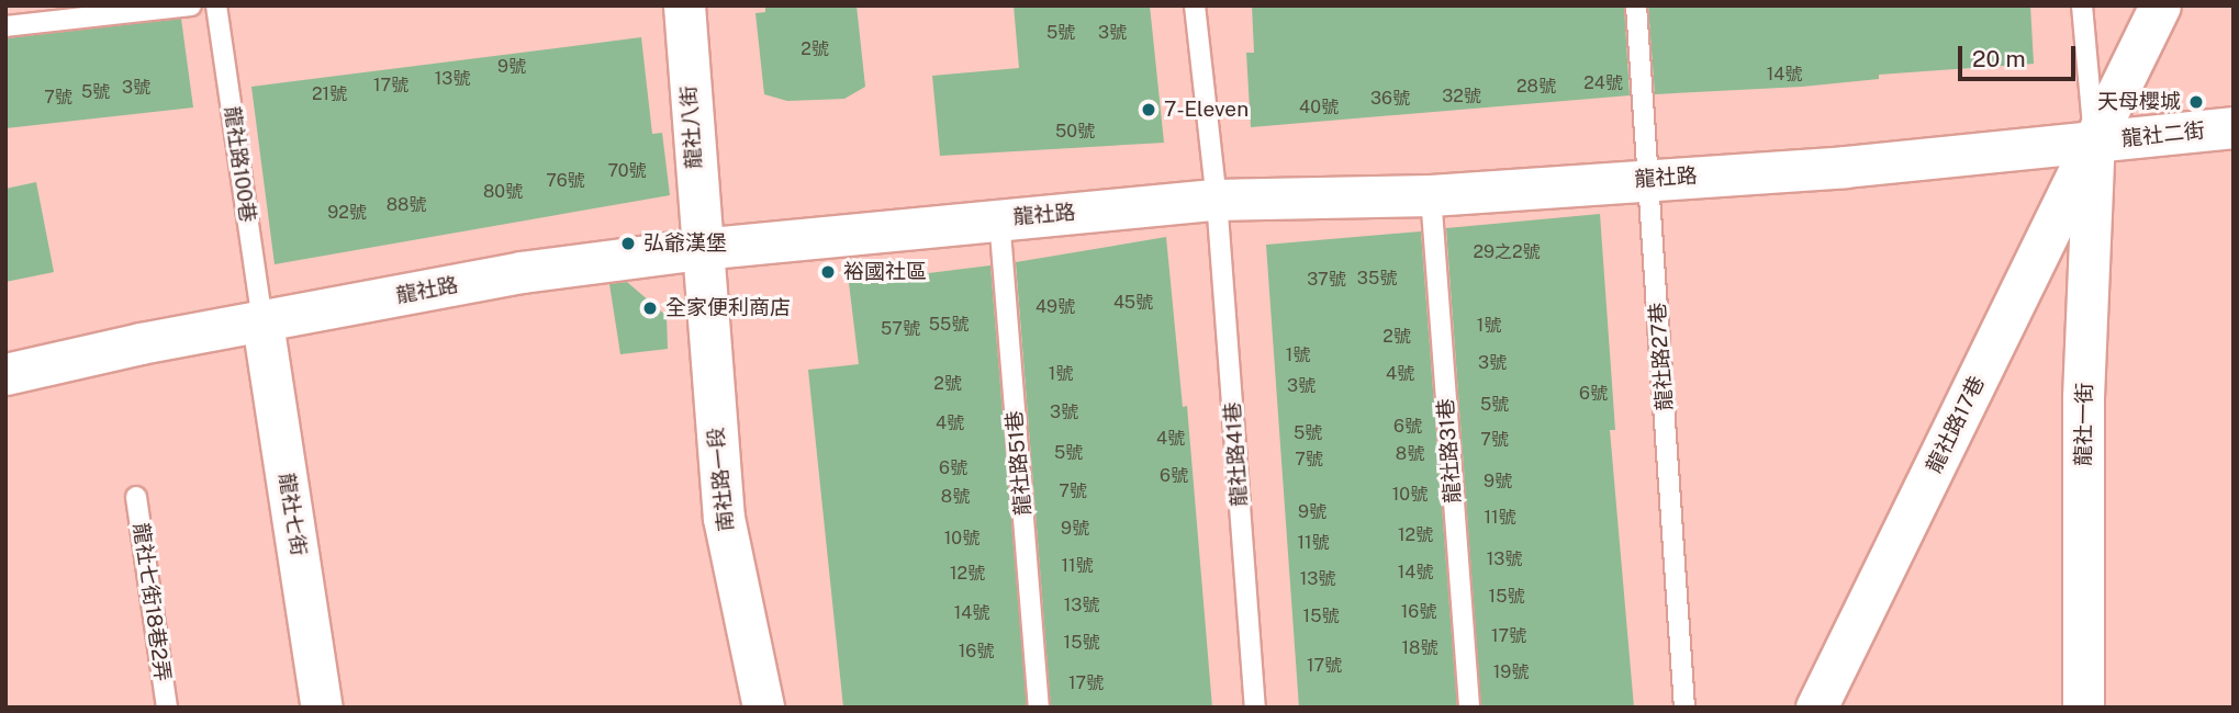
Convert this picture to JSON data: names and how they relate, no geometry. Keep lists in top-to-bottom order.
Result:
{
  "streets": {
    "street": [
      "龍社八街",
      "龍社二街",
      "龍社路",
      "龍社路17巷",
      "龍社一街",
      "南社路一段",
      "龍社七街"
    ],
    "lane": [
      "龍社路100巷",
      "龍社路27巷",
      "龍社路31巷",
      "龍社路41巷",
      "龍社路51巷",
      "龍社七街18巷2弄"
    ]
  },
  "crossings": [
    ["龍社八街", "龍社路"],
    ["龍社八街", "南社路一段"],
    ["龍社二街", "龍社路"],
    ["龍社二街", "龍社路17巷"],
    ["龍社二街", "龍社一街"],
    ["龍社路100巷", "龍社路"],
    ["龍社路100巷", "龍社七街"],
    ["龍社路", "龍社路27巷"],
    ["龍社路", "龍社路17巷"],
    ["龍社路", "龍社一街"],
    ["龍社路", "龍社路31巷"],
    ["龍社路", "龍社路41巷"],
    ["龍社路", "龍社路51巷"],
    ["龍社路", "南社路一段"],
    ["龍社路", "龍社七街"],
    ["龍社路17巷", "龍社一街"]
  ],
  "places": [
    "天母櫻城",
    "7-Eleven",
    "弘爺漢堡",
    "裕國社區",
    "全家便利商店"
  ],
  "house_numbers": [
    "5號",
    "3號",
    "2號",
    "9號",
    "14號",
    "13號",
    "24號",
    "17號",
    "28號",
    "3號",
    "5號",
    "21號",
    "32號",
    "7號",
    "36號",
    "40號",
    "50號",
    "70號",
    "76號",
    "80號",
    "88號",
    "92號",
    "29之2號",
    "35號",
    "37號",
    "45號",
    "49號",
    "55號",
    "1號",
    "57號",
    "2號",
    "1號",
    "3號",
    "1號",
    "4號",
    "2號",
    "3號",
    "6號",
    "5號",
    "3號",
    "4號",
    "6號",
    "5號",
    "4號",
    "7號",
    "5號",
    "8號",
    "7號",
    "6號",
    "6號",
    "9號",
    "7號",
    "10號",
    "8號",
    "9號",
    "11號",
    "9號",
    "12號",
    "10號",
    "11號",
    "13號",
    "11號",
    "14號",
    "12號",
    "13號",
    "15號",
    "13號",
    "16號",
    "14號",
    "15號",
    "17號",
    "15號",
    "18號",
    "16號",
    "17號",
    "19號",
    "17號"
  ],
  "scale_bar": "20 m"
}
